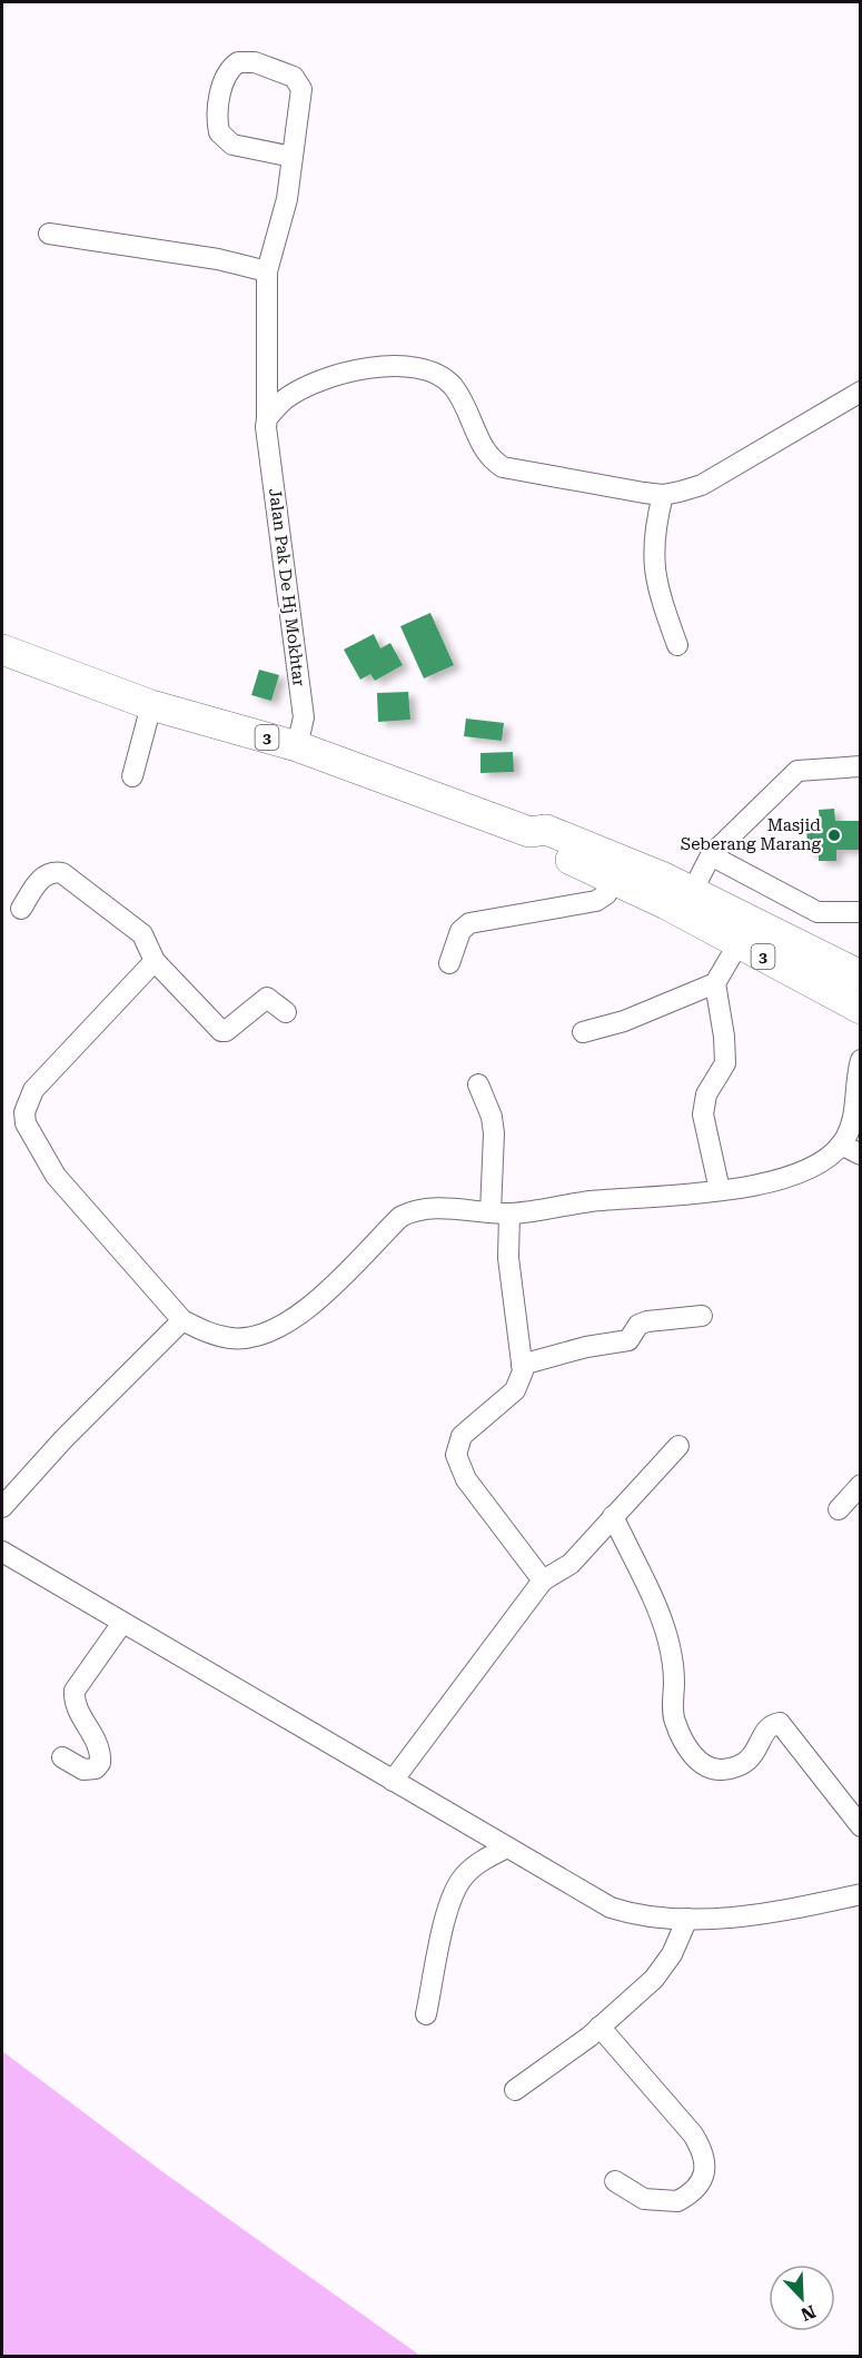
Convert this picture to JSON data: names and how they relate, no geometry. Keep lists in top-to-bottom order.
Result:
{
  "streets": {
    "highway": ["3"],
    "street": ["Jalan Pak De Hj Mokhtar"]
  },
  "crossings": [
    ["Jalan Pak De Hj Mokhtar", "3"]
  ],
  "places": ["Masjid Seberang Marang"],
  "north": "bottom right"
}
